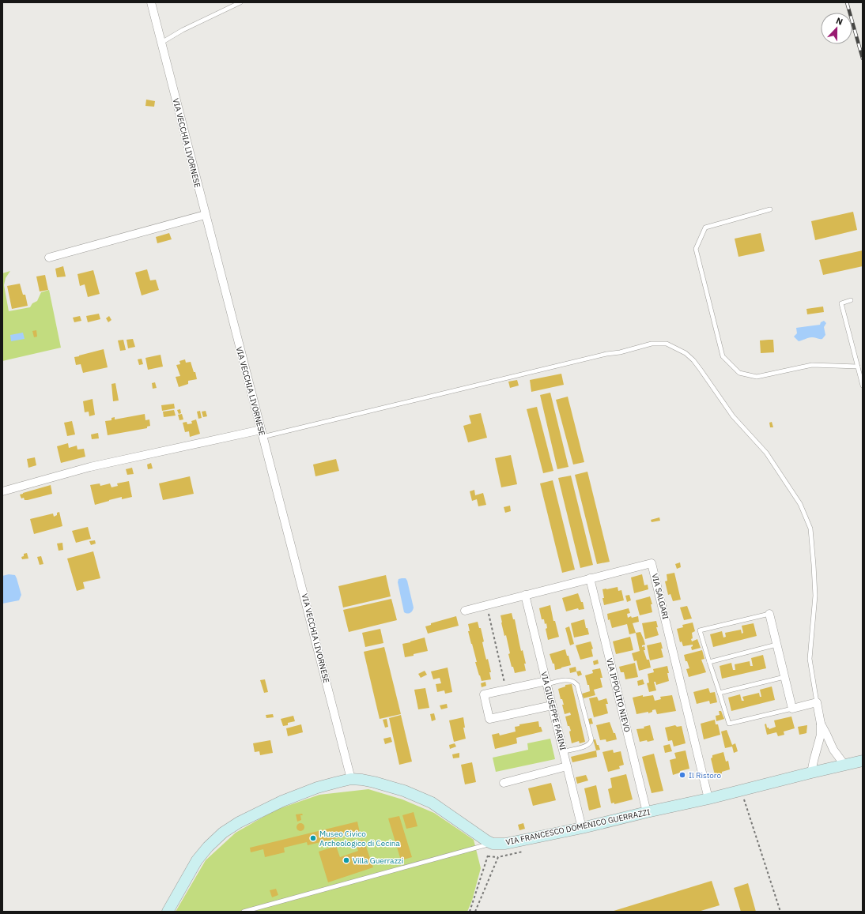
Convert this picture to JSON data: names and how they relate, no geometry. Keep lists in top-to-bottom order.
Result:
{
  "streets": {
    "street": [
      "VIA VECCHIA LIVORNESE",
      "VIA SALGARI",
      "VIA IPPOLITO NIEVO",
      "VIA GIUSEPPE PARINI",
      "VIA FRANCESCO DOMENICO GUERRAZZI"
    ]
  },
  "crossings": [
    ["VIA SALGARI", "VIA IPPOLITO NIEVO"],
    ["VIA SALGARI", "VIA GIUSEPPE PARINI"],
    ["VIA SALGARI", "VIA FRANCESCO DOMENICO GUERRAZZI"],
    ["VIA IPPOLITO NIEVO", "VIA FRANCESCO DOMENICO GUERRAZZI"],
    ["VIA GIUSEPPE PARINI", "VIA FRANCESCO DOMENICO GUERRAZZI"]
  ],
  "places": ["Il Ristoro", "Museo Civico Archeologico di Cecina", "Villa Guerrazzi"],
  "north": "top"
}
